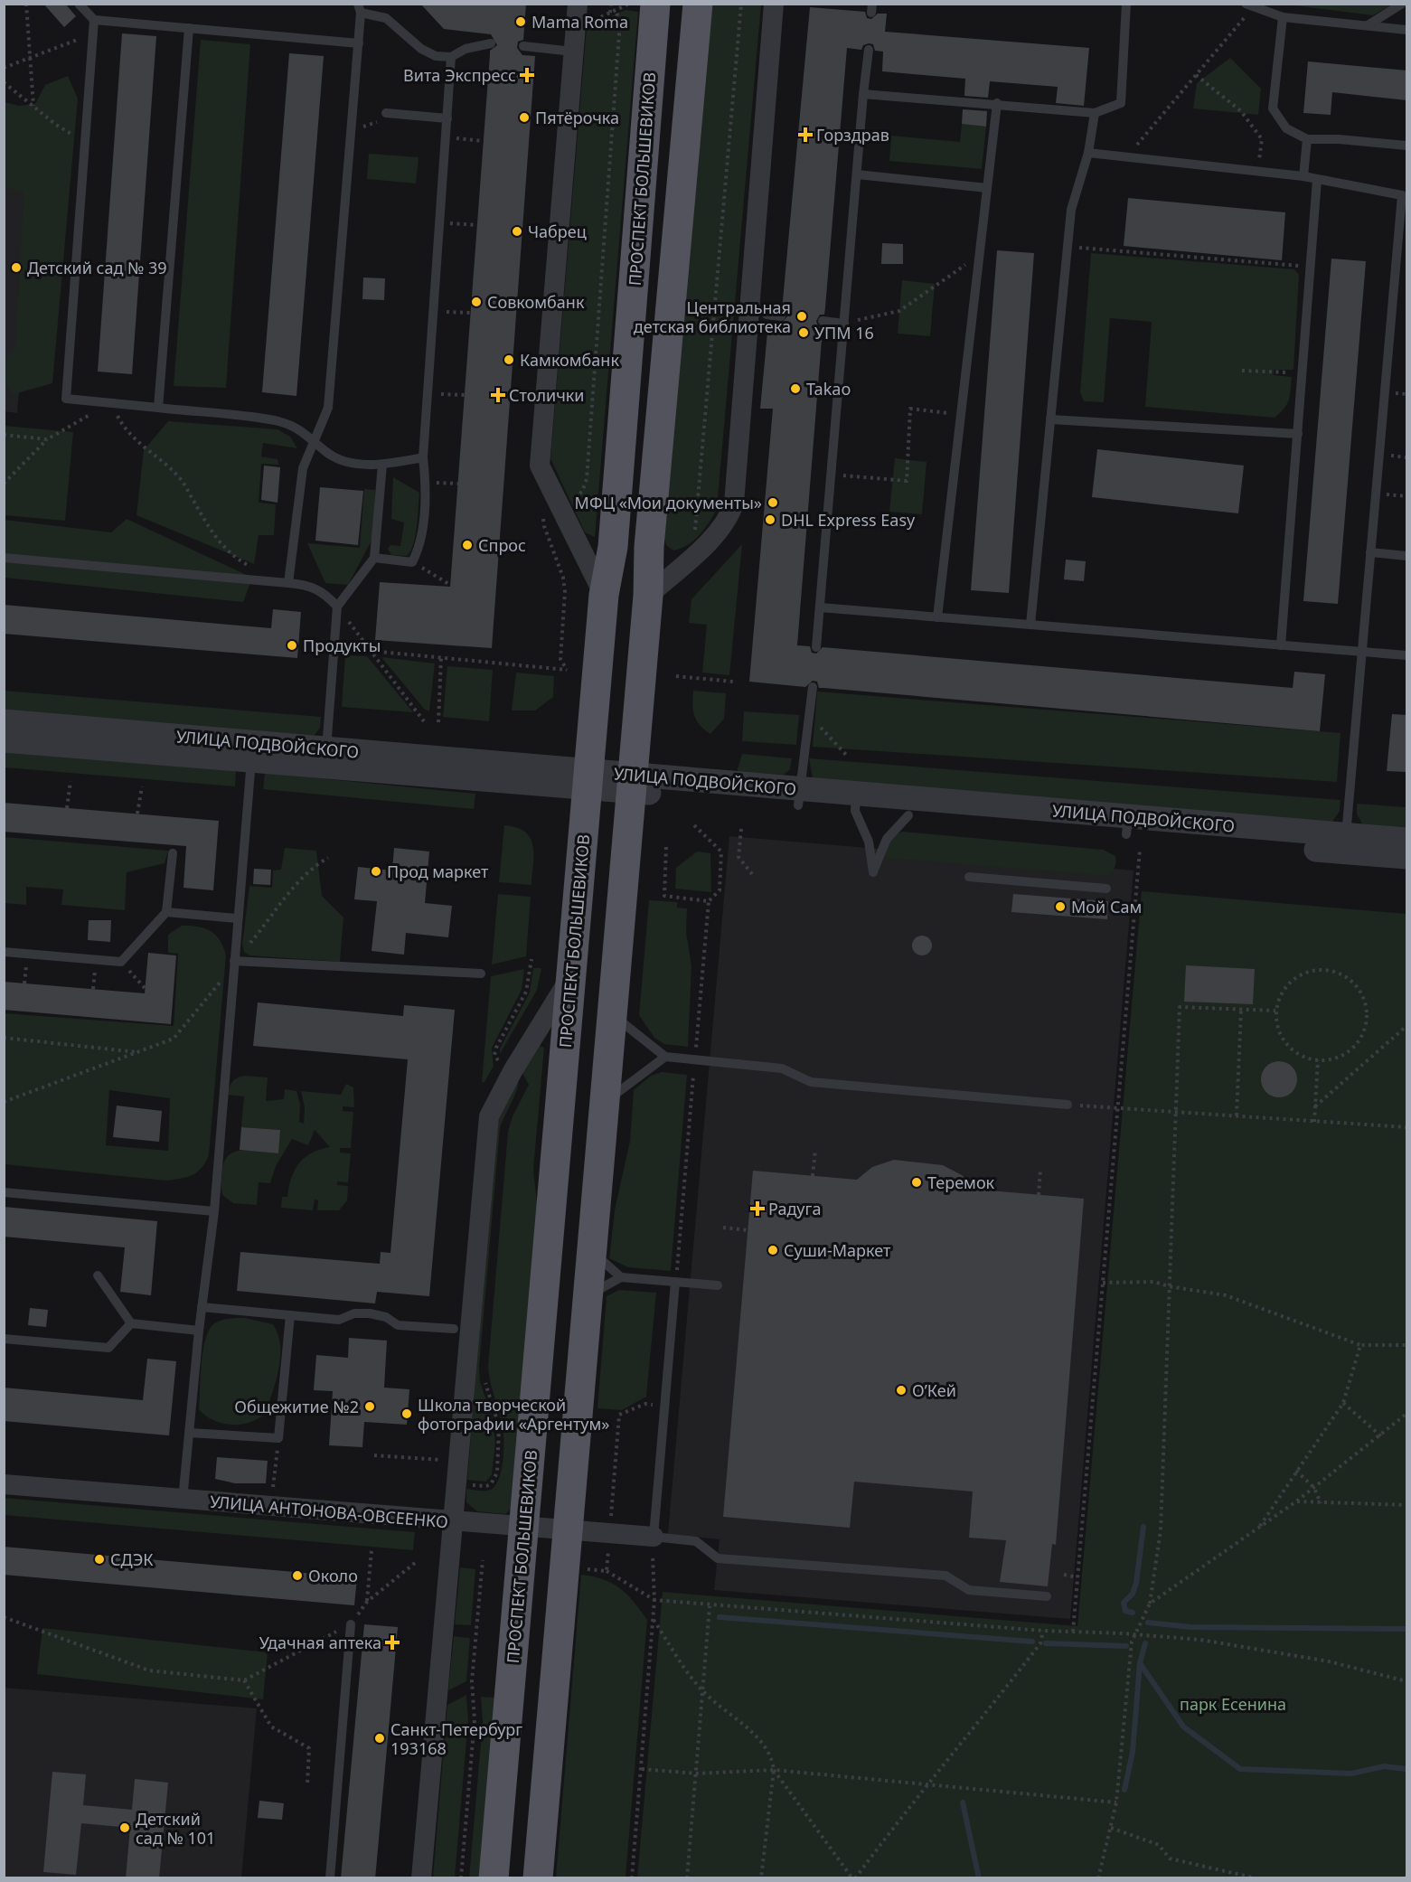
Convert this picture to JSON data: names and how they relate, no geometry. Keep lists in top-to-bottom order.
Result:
{
  "streets": {
    "main road": ["ПРОСПЕКТ БОЛЬШЕВИКОВ"],
    "street": ["УЛИЦА ПОДВОЙСКОГО", "УЛИЦА АНТОНОВА-ОВСЕЕНКО"]
  },
  "crossings": [
    ["ПРОСПЕКТ БОЛЬШЕВИКОВ", "УЛИЦА ПОДВОЙСКОГО"],
    ["ПРОСПЕКТ БОЛЬШЕВИКОВ", "УЛИЦА АНТОНОВА-ОВСЕЕНКО"]
  ],
  "parks": ["парк Есенина"],
  "places": {
    "other": [
      "Mama Roma",
      "Пятёрочка",
      "Чабрец",
      "Детский сад № 39",
      "Совкомбанк",
      "Центральная детская библиотека",
      "УПМ 16",
      "Камкомбанк",
      "Takao",
      "МФЦ «Мои документы»",
      "DHL Express Easy",
      "Спрос",
      "Продукты",
      "Прод маркет",
      "Мой Сам",
      "Теремок",
      "Суши-Маркет",
      "О’Кей",
      "Общежитие №2",
      "Школа творческой фотографии «Аргентум»",
      "СДЭК",
      "Около",
      "Санкт-Петербург 193168",
      "Детский сад № 101"
    ],
    "health": [
      "Вита Экспресс",
      "Горздрав",
      "Столички",
      "Радуга",
      "Удачная аптека"
    ]
  }
}
